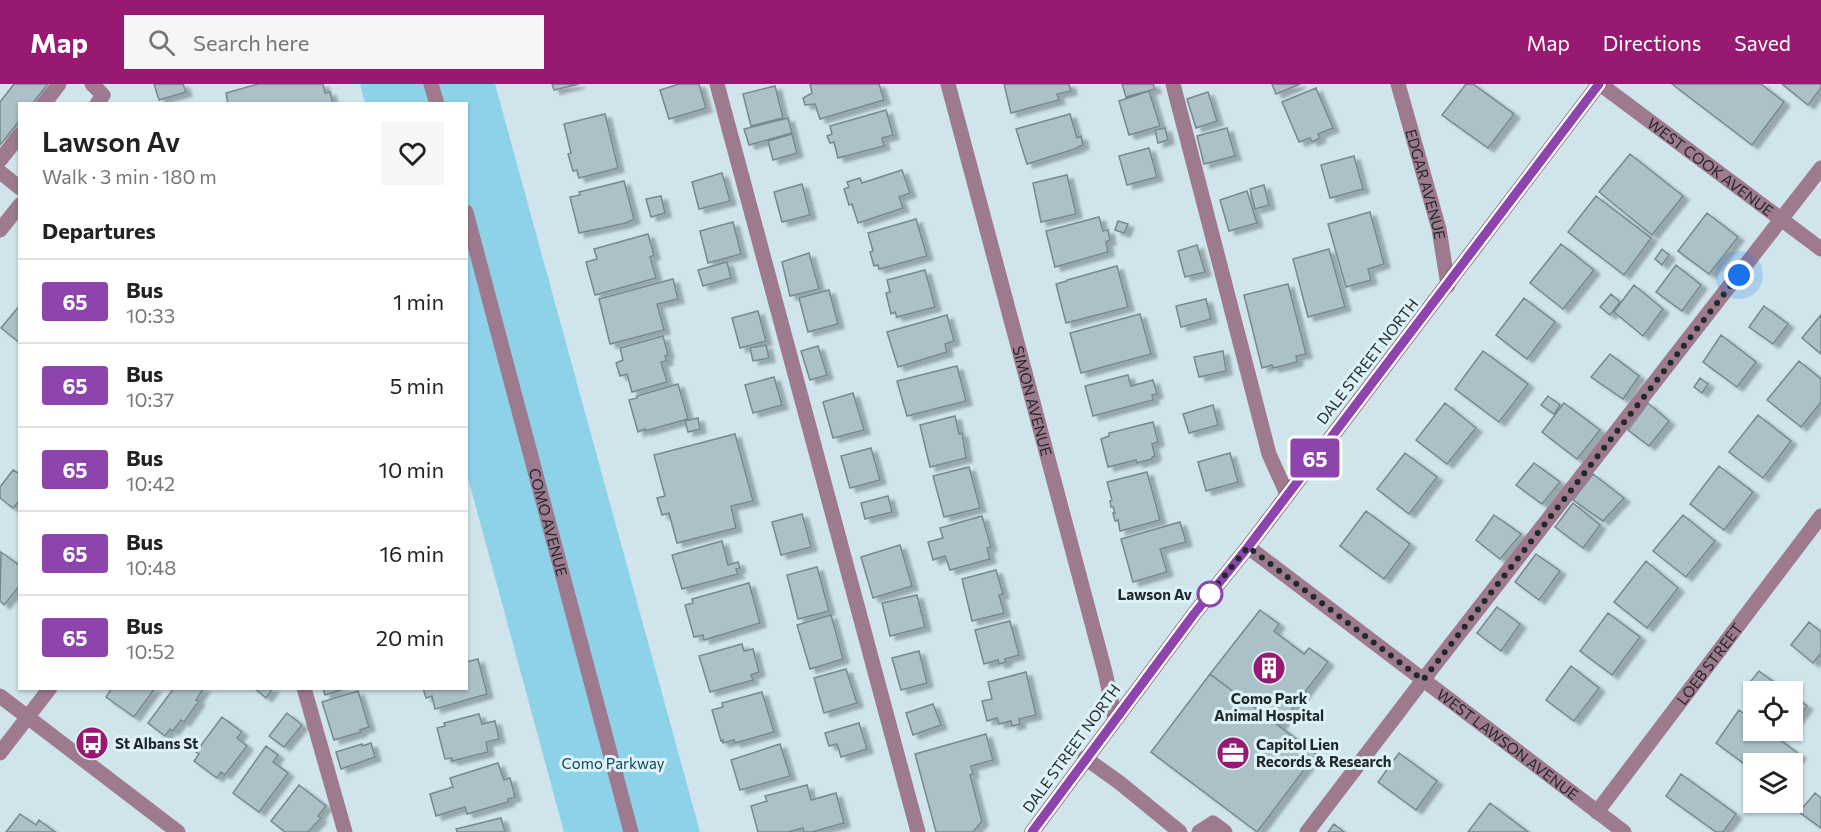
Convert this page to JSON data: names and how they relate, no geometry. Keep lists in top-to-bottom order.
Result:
{
  "streets": {
    "main road": ["DALE STREET NORTH"],
    "street": [
      "WEST COOK AVENUE",
      "EDGAR AVENUE",
      "SIMON AVENUE",
      "COMO AVENUE",
      "LOEB STREET",
      "WEST LAWSON AVENUE"
    ]
  },
  "crossings": [
    ["WEST COOK AVENUE", "DALE STREET NORTH"],
    ["EDGAR AVENUE", "DALE STREET NORTH"],
    ["DALE STREET NORTH", "SIMON AVENUE"],
    ["DALE STREET NORTH", "WEST LAWSON AVENUE"],
    ["LOEB STREET", "WEST LAWSON AVENUE"]
  ],
  "parks": ["Como Parkway"],
  "places": {
    "other": ["Lawson Av"],
    "building": ["Como Park Animal Hospital"],
    "bus stop": ["St Albans St"],
    "office": ["Capitol Lien Records & Research"]
  },
  "lines": ["bus line 65"],
  "page": {
    "header": "Map",
    "search": "Search here",
    "nav": ["Map", "Directions", "Saved"],
    "on_map": "65",
    "heading": [
      ["Lawson Av", "Walk · 3 min · 180 m"],
      "Departures"
    ],
    "list": [
      {
        "mark": "65",
        "name": "Bus",
        "note": "10:33",
        "value": "1 min"
      },
      {
        "mark": "65",
        "name": "Bus",
        "note": "10:37",
        "value": "5 min"
      },
      {
        "mark": "65",
        "name": "Bus",
        "note": "10:42",
        "value": "10 min"
      },
      {
        "mark": "65",
        "name": "Bus",
        "note": "10:48",
        "value": "16 min"
      },
      {
        "mark": "65",
        "name": "Bus",
        "note": "10:52",
        "value": "20 min"
      }
    ]
  }
}
